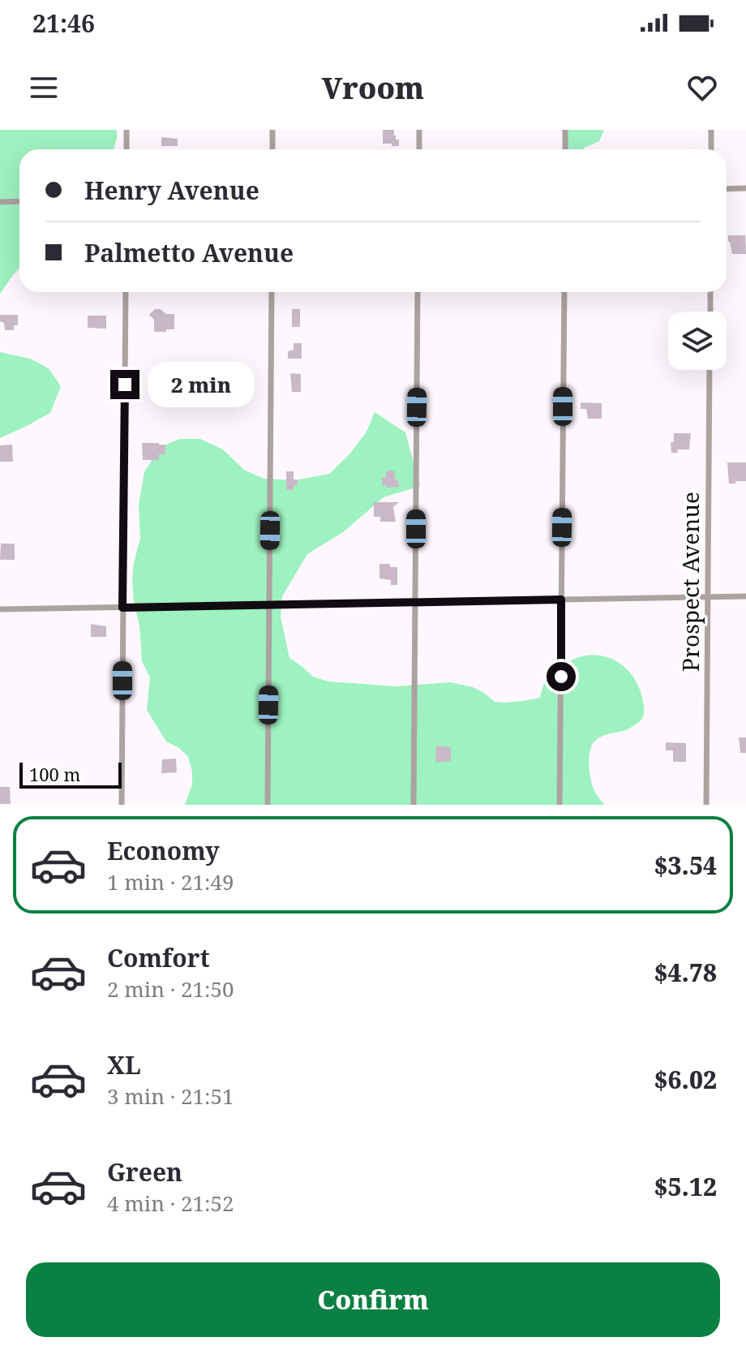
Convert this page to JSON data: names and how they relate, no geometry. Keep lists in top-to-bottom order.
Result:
{
  "streets": {
    "street": ["Prospect Avenue"]
  },
  "scale_bar": "100 m",
  "page": {
    "status": "21:46",
    "header": "Vroom",
    "banner": ["Henry Avenue", "Palmetto Avenue"],
    "bubble": "2 min",
    "scale": "100 m",
    "list": [
      {
        "name": "Economy",
        "note": "1 min · 21:49",
        "value": "$3.54"
      },
      {
        "name": "Comfort",
        "note": "2 min · 21:50",
        "value": "$4.78"
      },
      {
        "name": "XL",
        "note": "3 min · 21:51",
        "value": "$6.02"
      },
      {
        "name": "Green",
        "note": "4 min · 21:52",
        "value": "$5.12"
      }
    ],
    "buttons": "Confirm"
  }
}
